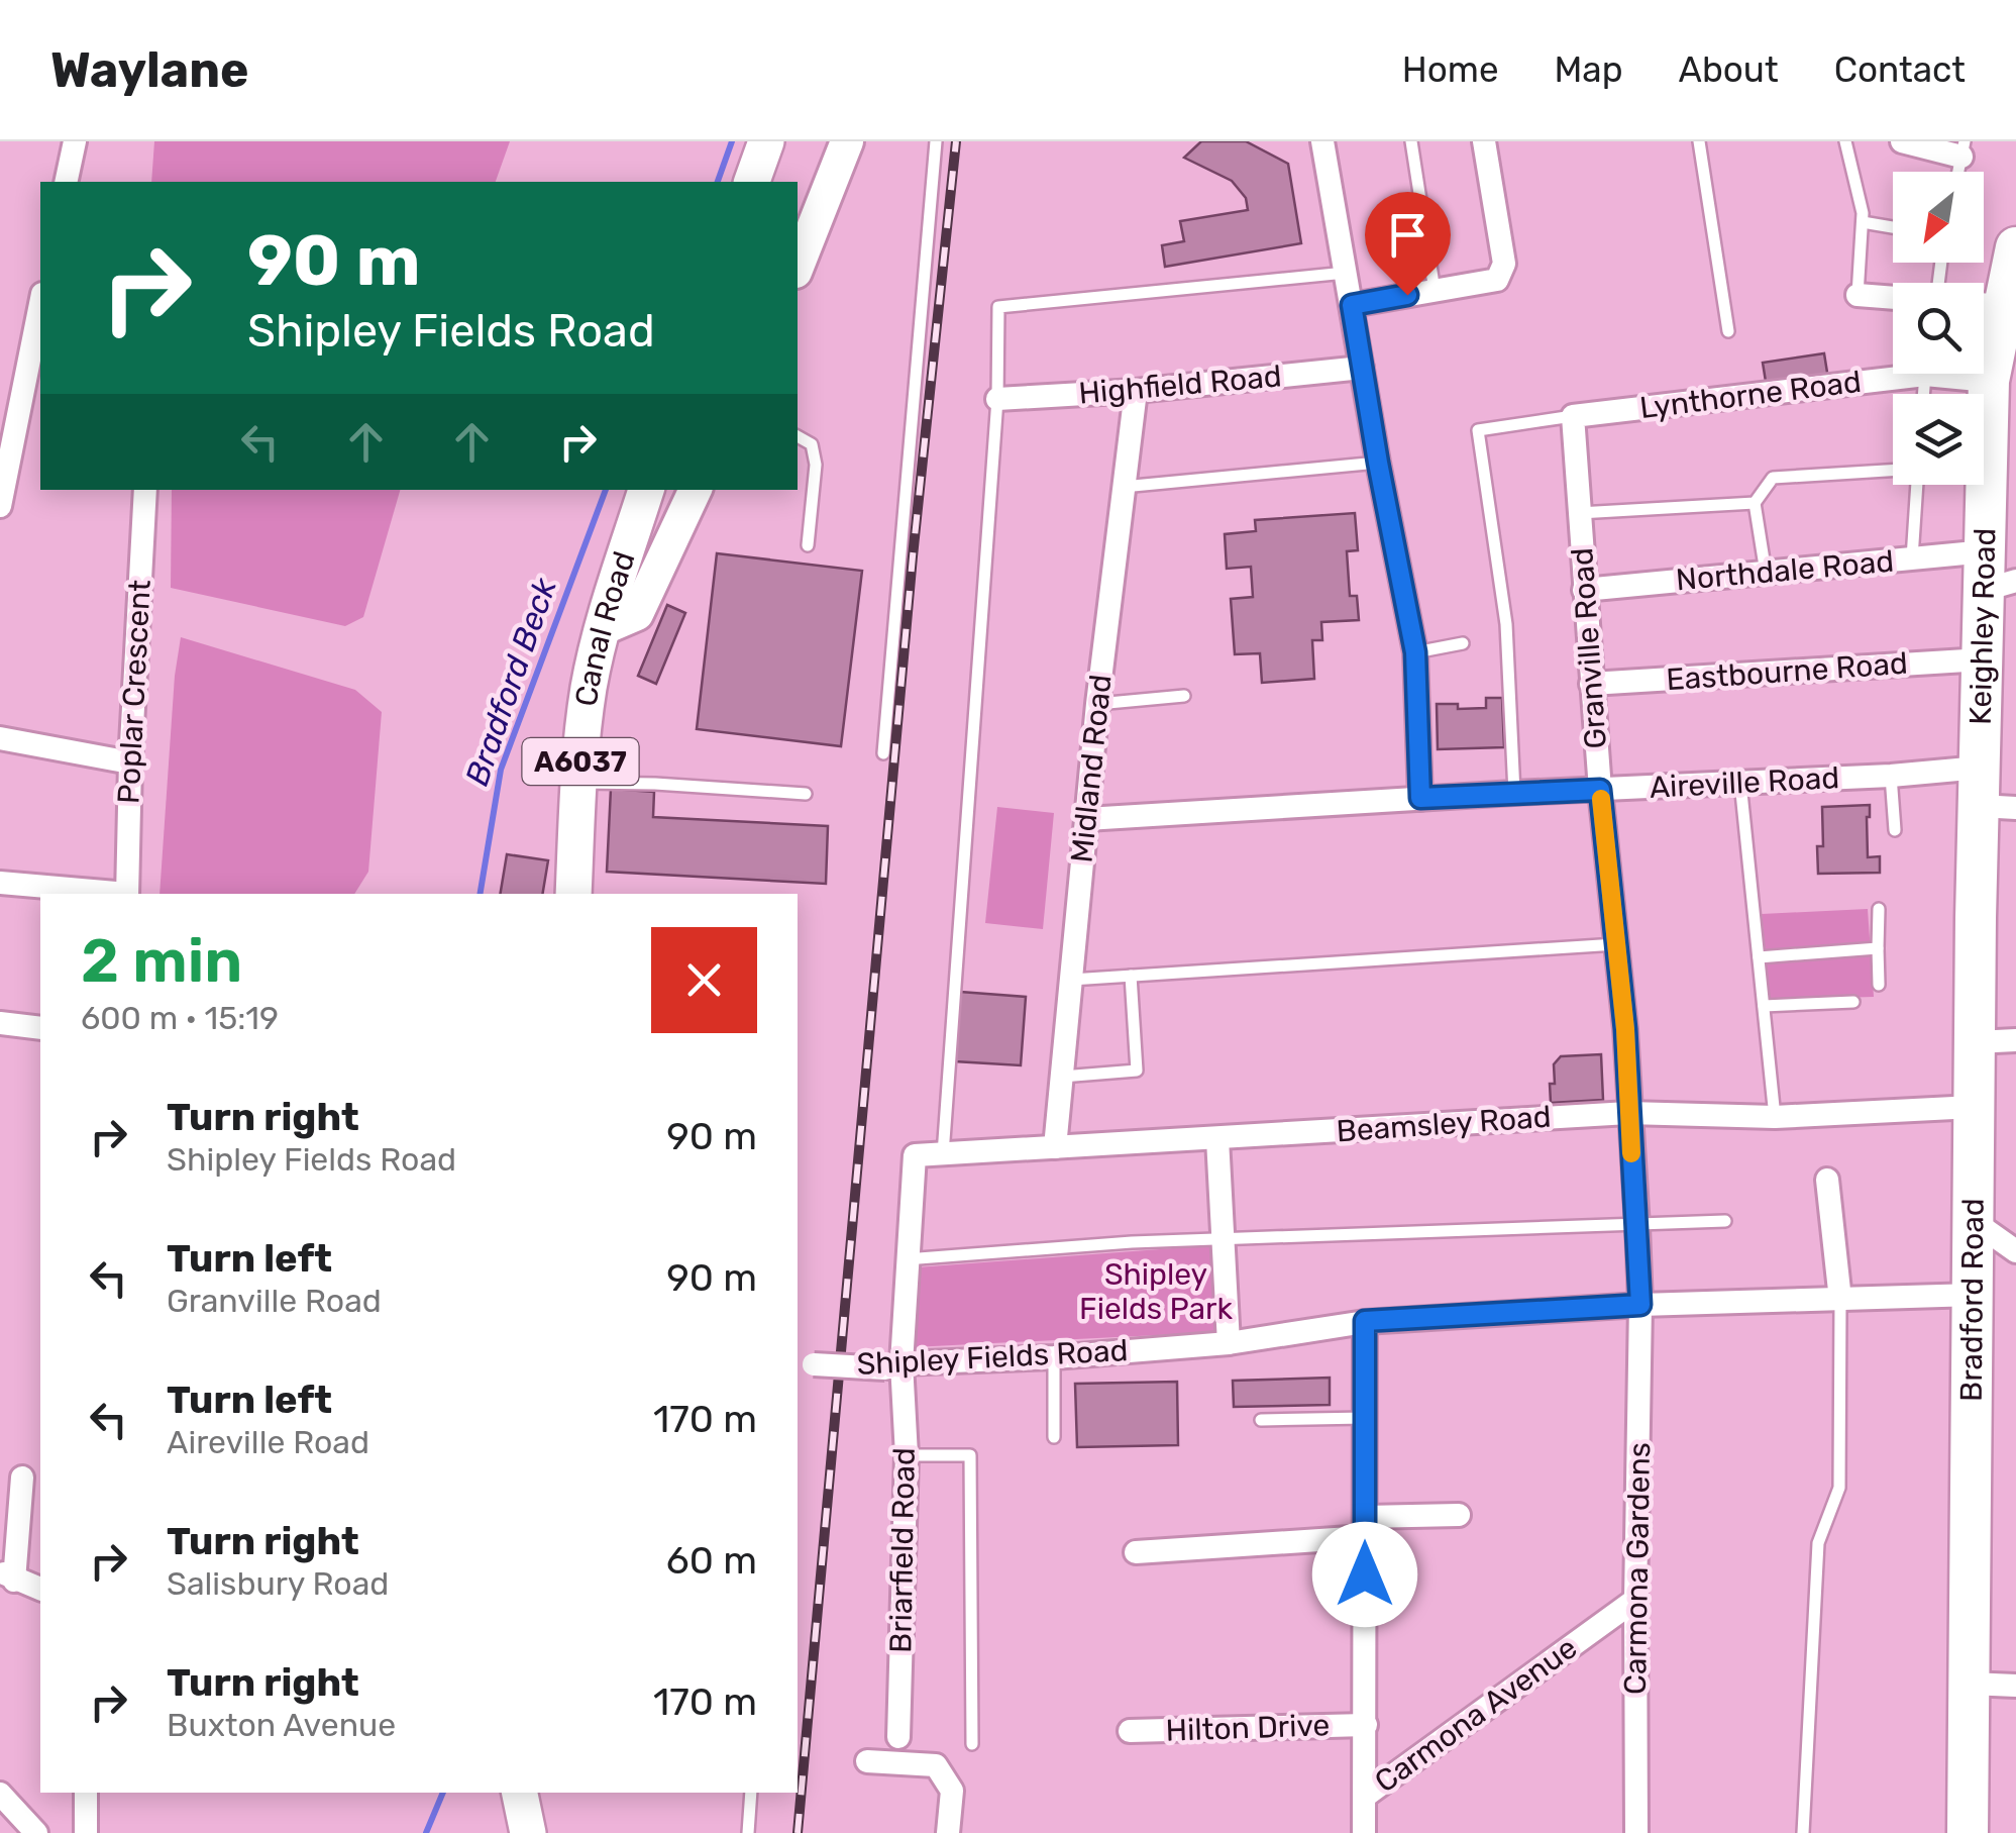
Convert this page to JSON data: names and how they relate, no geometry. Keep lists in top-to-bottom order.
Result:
{
  "streets": {
    "highway": ["Keighley Road", "Bradford Road"],
    "main road": ["Canal Road", "A6037"],
    "street": [
      "Highfield Road",
      "Lynthorne Road",
      "Northdale Road",
      "Granville Road",
      "Eastbourne Road",
      "Poplar Crescent",
      "Midland Road",
      "Aireville Road",
      "Beamsley Road",
      "Shipley Fields Road",
      "Briarfield Road",
      "Carmona Gardens",
      "Carmona Avenue",
      "Hilton Drive"
    ]
  },
  "crossings": [
    ["Highfield Road", "Midland Road"],
    ["Lynthorne Road", "Keighley Road"],
    ["Lynthorne Road", "Granville Road"],
    ["Northdale Road", "Keighley Road"],
    ["Northdale Road", "Granville Road"],
    ["Keighley Road", "Eastbourne Road"],
    ["Keighley Road", "Aireville Road"],
    ["Keighley Road", "Bradford Road"],
    ["Granville Road", "Eastbourne Road"],
    ["Granville Road", "Aireville Road"],
    ["Granville Road", "Beamsley Road"],
    ["Granville Road", "Shipley Fields Road"],
    ["Granville Road", "Carmona Gardens"],
    ["Midland Road", "Aireville Road"],
    ["Midland Road", "Beamsley Road"],
    ["Aireville Road", "Bradford Road"],
    ["Beamsley Road", "Bradford Road"],
    ["Beamsley Road", "Briarfield Road"],
    ["Bradford Road", "Shipley Fields Road"],
    ["Shipley Fields Road", "Briarfield Road"],
    ["Shipley Fields Road", "Carmona Gardens"],
    ["Carmona Gardens", "Carmona Avenue"]
  ],
  "water": ["Bradford Beck"],
  "parks": ["Shipley Fields Park"],
  "north": "bottom left",
  "page": {
    "header": "Waylane",
    "nav": [
      "Home",
      "Map",
      "About",
      "Contact"
    ],
    "turn": ["90 m", "Shipley Fields Road"],
    "heading": ["2 min", "600 m · 15:19"],
    "list": [
      {
        "name": "Turn right",
        "note": "Shipley Fields Road",
        "value": "90 m"
      },
      {
        "name": "Turn left",
        "note": "Granville Road",
        "value": "90 m"
      },
      {
        "name": "Turn left",
        "note": "Aireville Road",
        "value": "170 m"
      },
      {
        "name": "Turn right",
        "note": "Salisbury Road",
        "value": "60 m"
      },
      {
        "name": "Turn right",
        "note": "Buxton Avenue",
        "value": "170 m"
      }
    ]
  }
}
